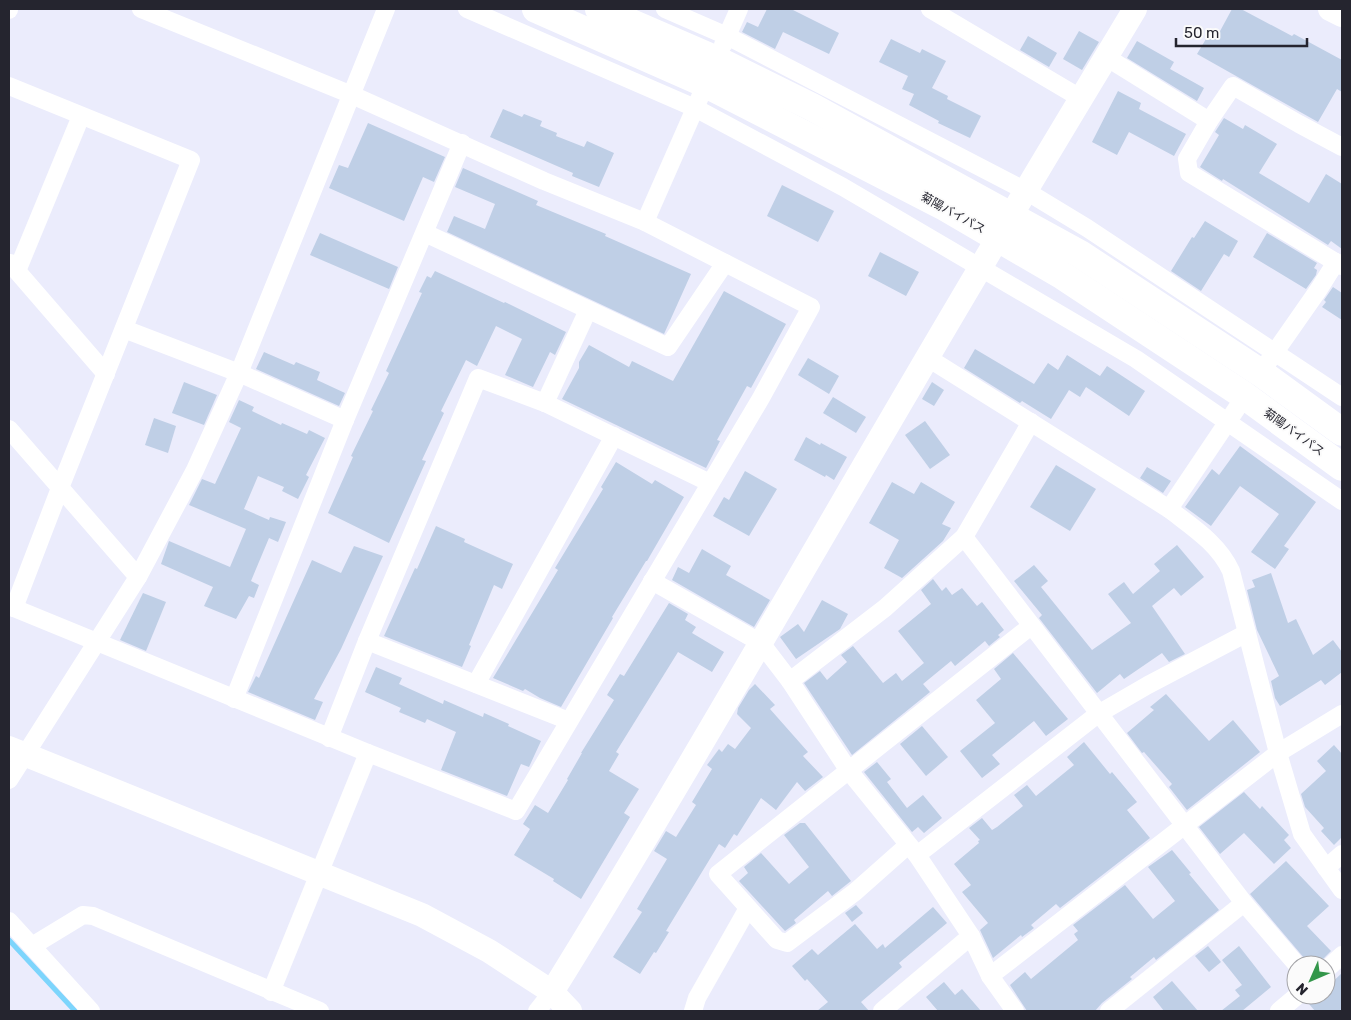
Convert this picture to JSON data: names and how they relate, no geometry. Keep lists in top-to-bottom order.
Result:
{
  "streets": {
    "highway": ["菊陽バイパス"]
  },
  "scale_bar": "50 m",
  "north": "bottom left"
}
